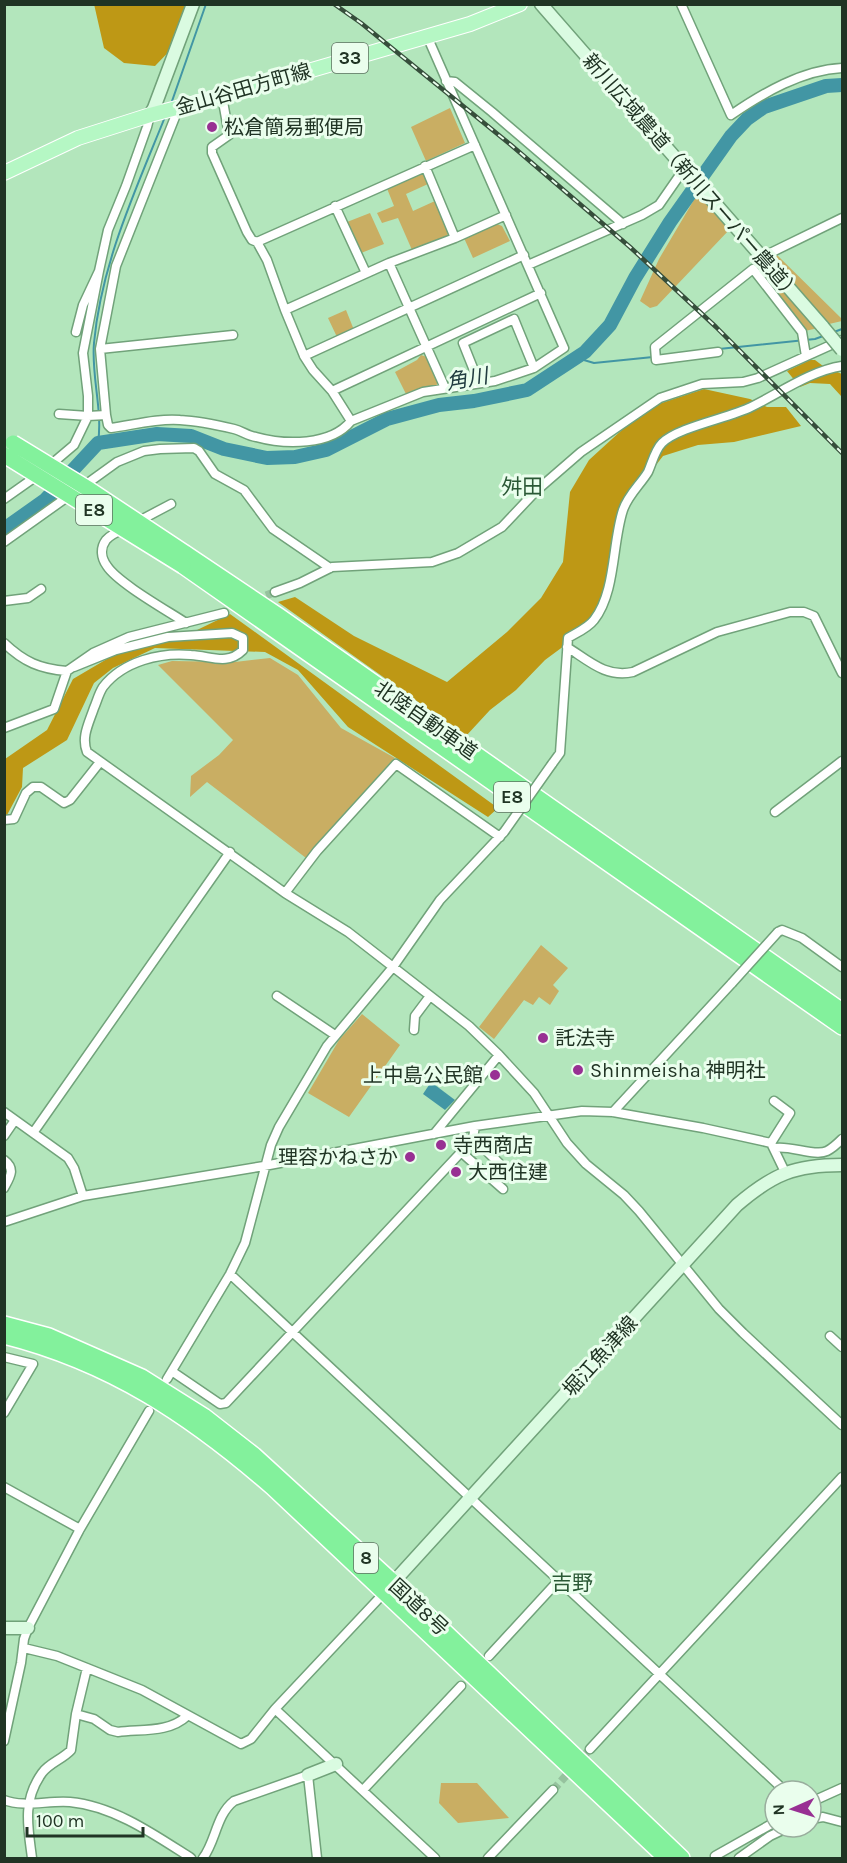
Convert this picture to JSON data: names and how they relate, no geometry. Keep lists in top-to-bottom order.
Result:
{
  "streets": {
    "highway": [
      "E8",
      "北陸自動車道",
      "8",
      "国道8号"
    ],
    "main road": [
      "33",
      "金山谷田方町線",
      "新川広域農道（新川スーパー農道）",
      "堀江魚津線"
    ]
  },
  "crossings": [
    ["堀江魚津線", "国道8号"]
  ],
  "districts": ["舛田", "吉野"],
  "water": ["角川"],
  "places": [
    "松倉簡易郵便局",
    "託法寺",
    "Shinmeisha 神明社",
    "上中島公民館",
    "寺西商店",
    "理容かねさか",
    "大西住建"
  ],
  "scale_bar": "100 m",
  "north": "left"
}
